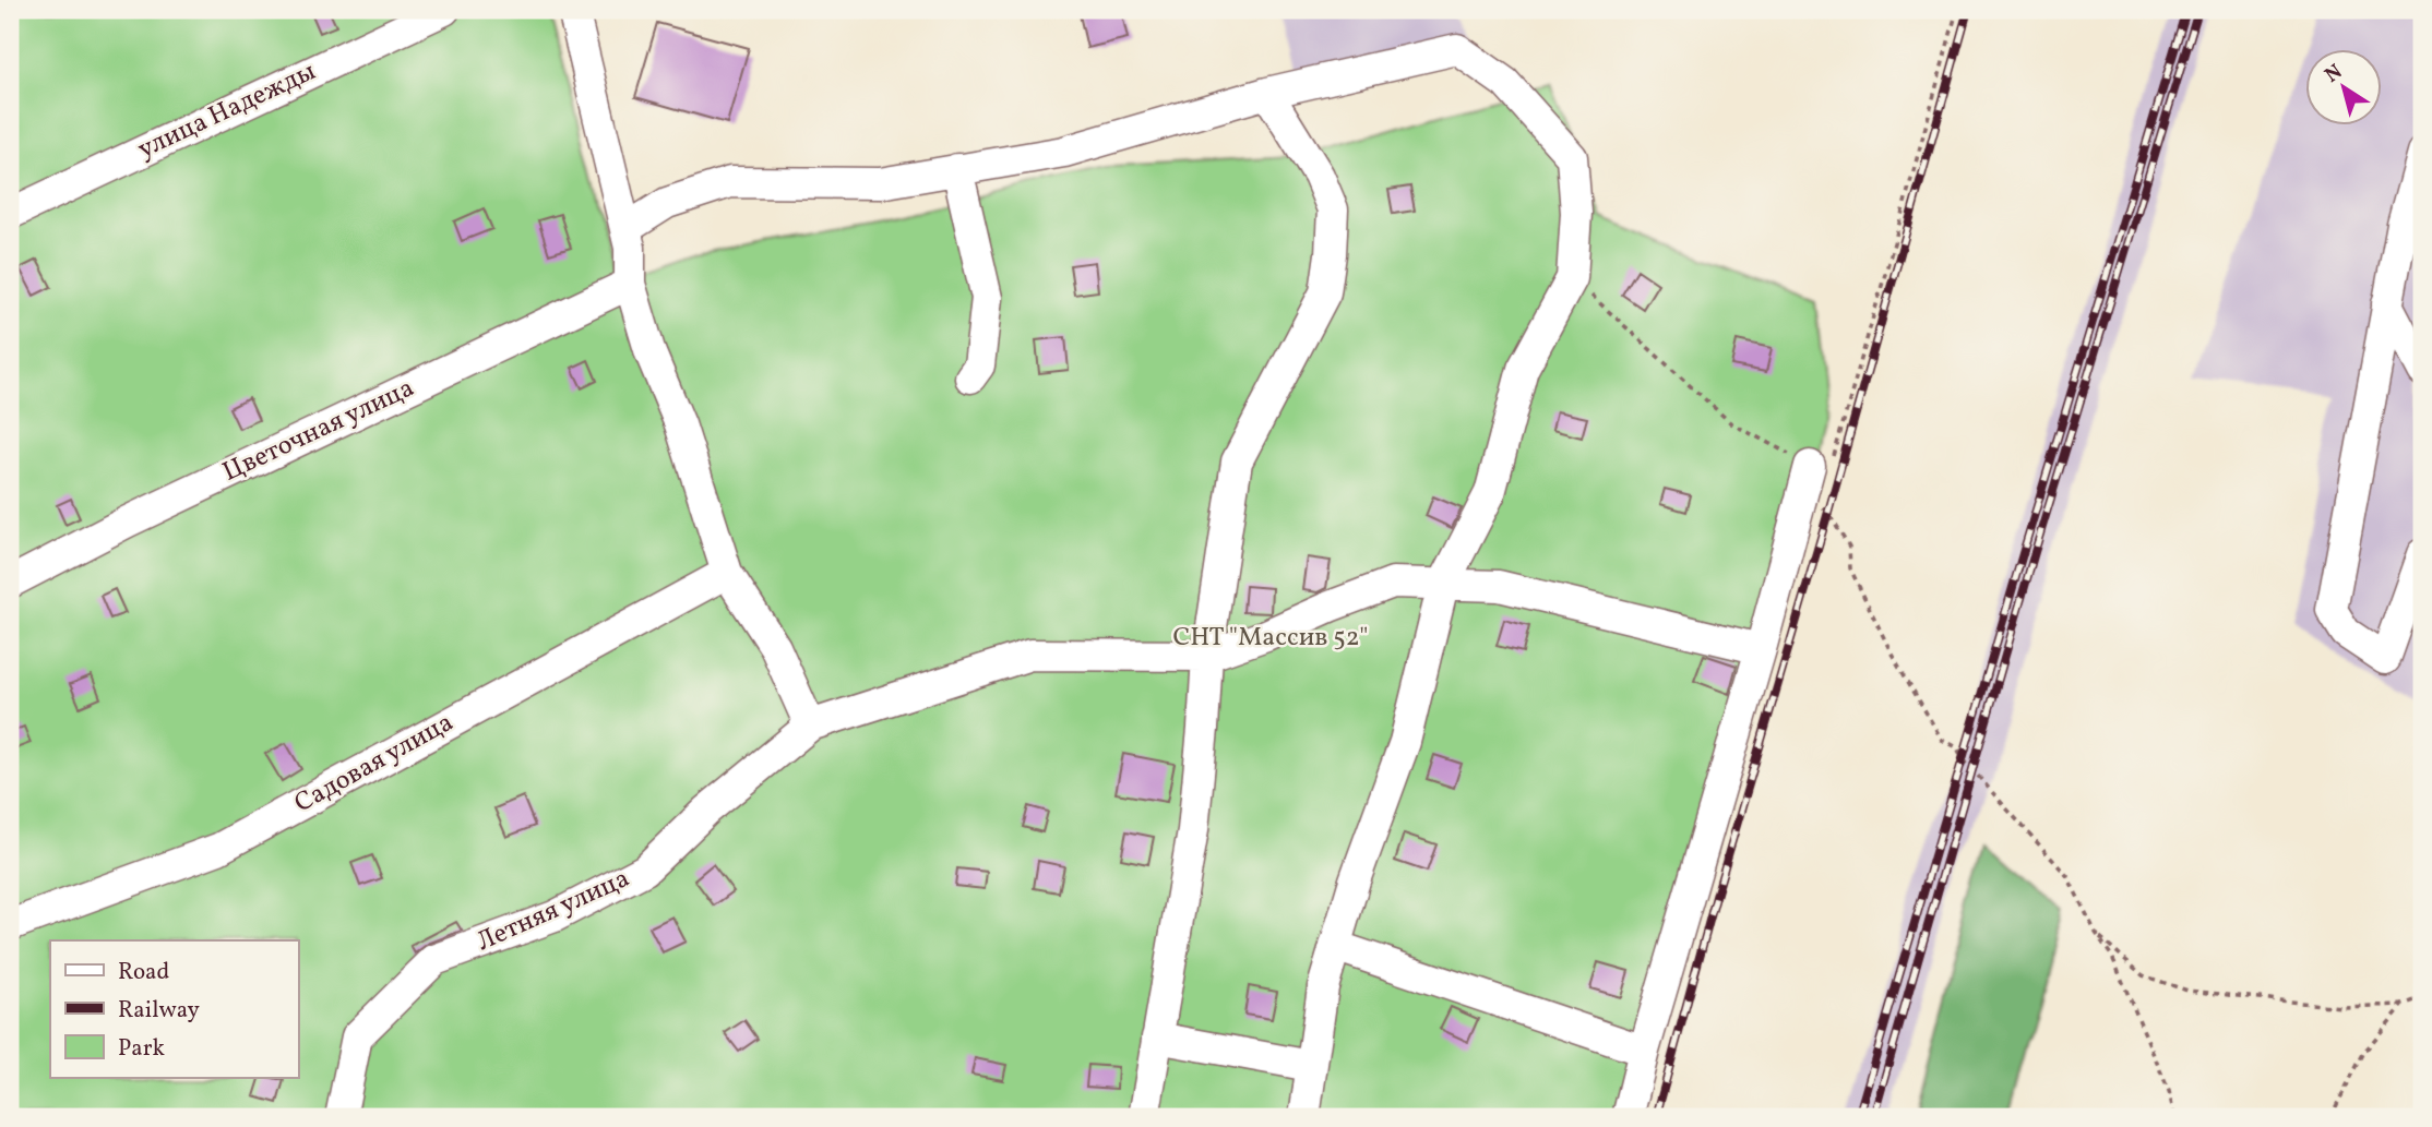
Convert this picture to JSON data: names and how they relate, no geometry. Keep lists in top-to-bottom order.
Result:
{
  "streets": {
    "lane": [
      "улица Надежды",
      "Цветочная улица",
      "Садовая улица",
      "Летняя улица"
    ]
  },
  "parks": ["СНТ \"Массив 52\""],
  "legend": ["Road", "Railway", "Park"],
  "north": "top left"
}
